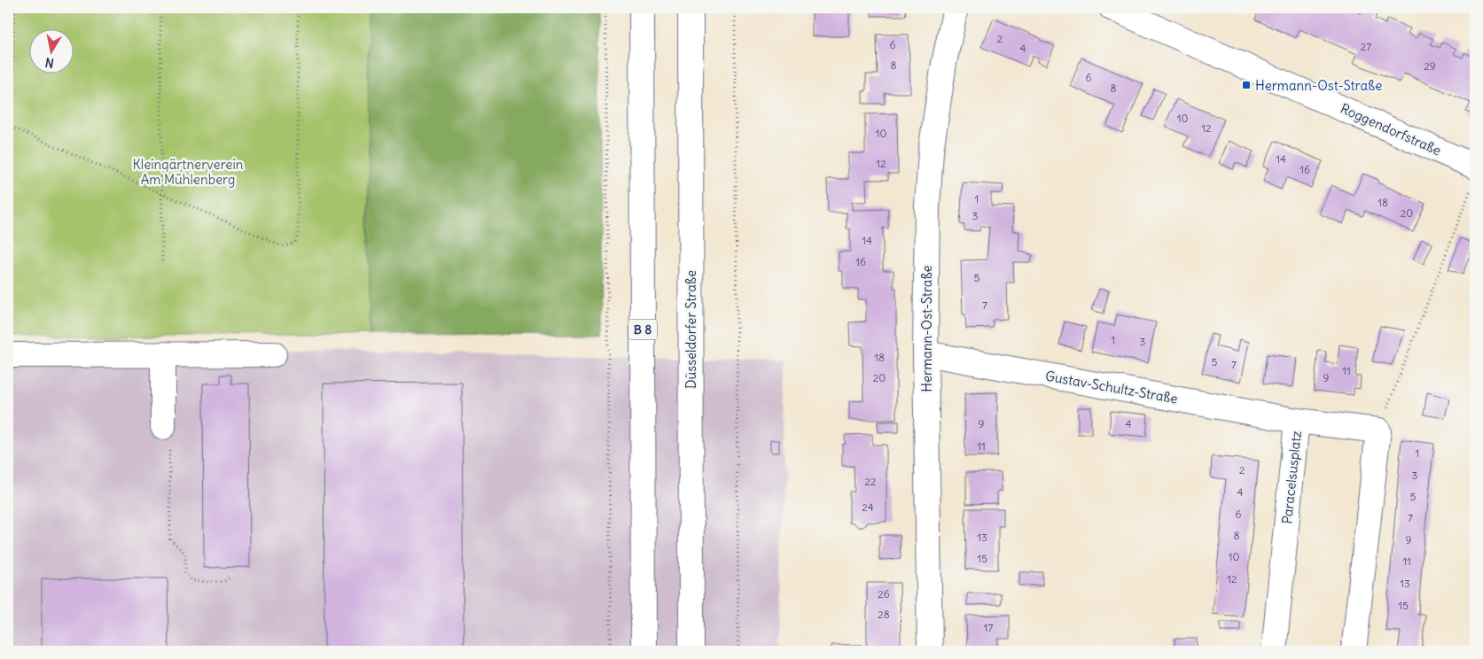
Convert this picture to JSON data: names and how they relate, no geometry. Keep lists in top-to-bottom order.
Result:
{
  "streets": {
    "street": [
      "Roggendorfstraße",
      "Hermann-Ost-Straße",
      "B 8",
      "Düsseldorfer Straße",
      "Gustav-Schultz-Straße",
      "Paracelsusplatz"
    ]
  },
  "crossings": [
    ["Hermann-Ost-Straße", "Gustav-Schultz-Straße"],
    ["Gustav-Schultz-Straße", "Paracelsusplatz"]
  ],
  "parks": ["Kleingärtnerverein Am Mühlenberg"],
  "places": {
    "transit": ["Hermann-Ost-Straße"]
  },
  "house_numbers": [
    "2",
    "6",
    "27",
    "4",
    "8",
    "29",
    "6",
    "8",
    "10",
    "12",
    "10",
    "14",
    "12",
    "16",
    "1",
    "18",
    "20",
    "3",
    "14",
    "16",
    "5",
    "7",
    "1",
    "3",
    "18",
    "5",
    "7",
    "11",
    "20",
    "9",
    "9",
    "4",
    "11",
    "1",
    "2",
    "3",
    "22",
    "4",
    "5",
    "24",
    "6",
    "7",
    "8",
    "13",
    "9",
    "10",
    "15",
    "11",
    "12",
    "13",
    "26",
    "15",
    "28",
    "17"
  ],
  "north": "bottom"
}
